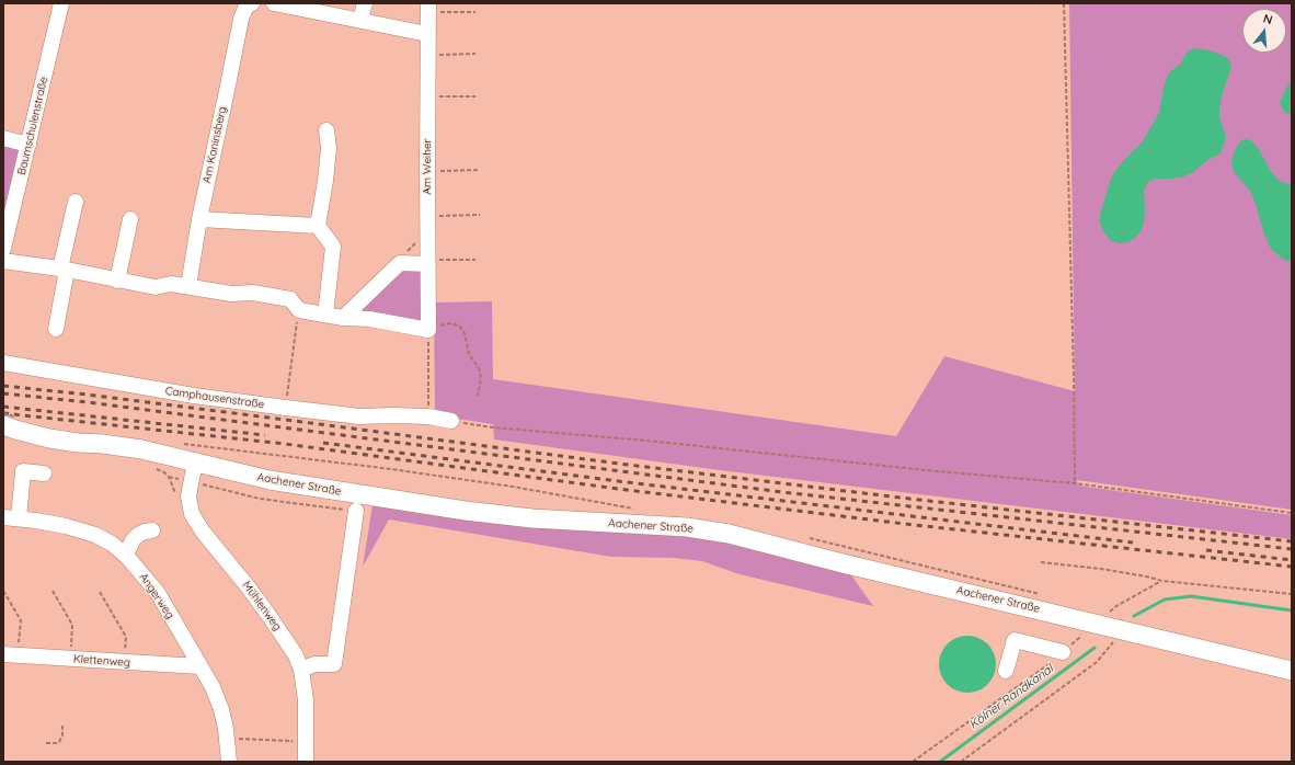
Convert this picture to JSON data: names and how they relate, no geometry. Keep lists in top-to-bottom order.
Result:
{
  "streets": {
    "main road": ["Aachener Straße"],
    "street": [
      "Baumschulenstraße",
      "Am Kaninsberg",
      "Am Weiher",
      "Camphausenstraße",
      "Angerweg",
      "Mühlenweg",
      "Klettenweg"
    ]
  },
  "crossings": [
    ["Aachener Straße", "Mühlenweg"],
    ["Angerweg", "Klettenweg"]
  ],
  "water": ["Kölner Randkanal"],
  "north": "top"
}
